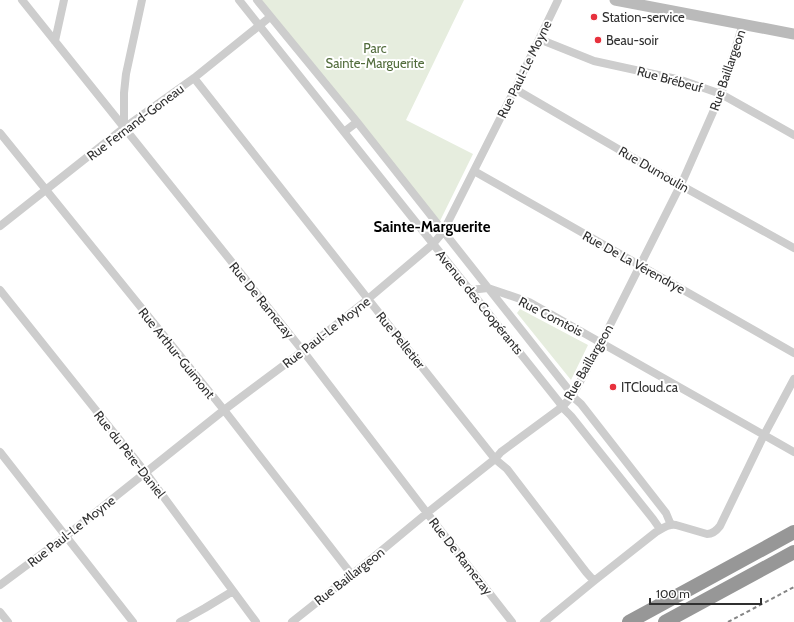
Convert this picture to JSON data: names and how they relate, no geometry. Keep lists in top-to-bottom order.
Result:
{
  "streets": {
    "street": [
      "Rue Paul-Le Moyne",
      "Rue Baillargeon",
      "Rue Brébeuf",
      "Rue Fernand-Goneau",
      "Rue Dumoulin",
      "Rue De La Vérendrye",
      "Rue De Ramezay",
      "Avenue des Coopérants",
      "Rue Comtois",
      "Rue Pelletier",
      "Rue Arthur-Guimont",
      "Rue du Père-Daniel"
    ]
  },
  "crossings": [
    ["Rue Paul-Le Moyne", "Rue Brébeuf"],
    ["Rue Paul-Le Moyne", "Rue Dumoulin"],
    ["Rue Paul-Le Moyne", "Rue De La Vérendrye"],
    ["Rue Paul-Le Moyne", "Rue De Ramezay"],
    ["Rue Paul-Le Moyne", "Avenue des Coopérants"],
    ["Rue Paul-Le Moyne", "Rue Pelletier"],
    ["Rue Paul-Le Moyne", "Rue Arthur-Guimont"],
    ["Rue Paul-Le Moyne", "Rue du Père-Daniel"],
    ["Rue Baillargeon", "Rue Brébeuf"],
    ["Rue Baillargeon", "Rue Dumoulin"],
    ["Rue Baillargeon", "Rue De La Vérendrye"],
    ["Rue Baillargeon", "Rue De Ramezay"],
    ["Rue Baillargeon", "Avenue des Coopérants"],
    ["Rue Baillargeon", "Rue Comtois"],
    ["Rue Baillargeon", "Rue Pelletier"],
    ["Rue Baillargeon", "Rue Arthur-Guimont"],
    ["Rue Fernand-Goneau", "Rue De Ramezay"],
    ["Rue Fernand-Goneau", "Avenue des Coopérants"],
    ["Rue Fernand-Goneau", "Rue Pelletier"],
    ["Rue Fernand-Goneau", "Rue Arthur-Guimont"],
    ["Avenue des Coopérants", "Rue Comtois"]
  ],
  "districts": ["Sainte-Marguerite"],
  "parks": ["Parc Sainte-Marguerite"],
  "places": ["Station-service", "Beau-soir", "ITCloud.ca"],
  "scale_bar": "100 m"
}
